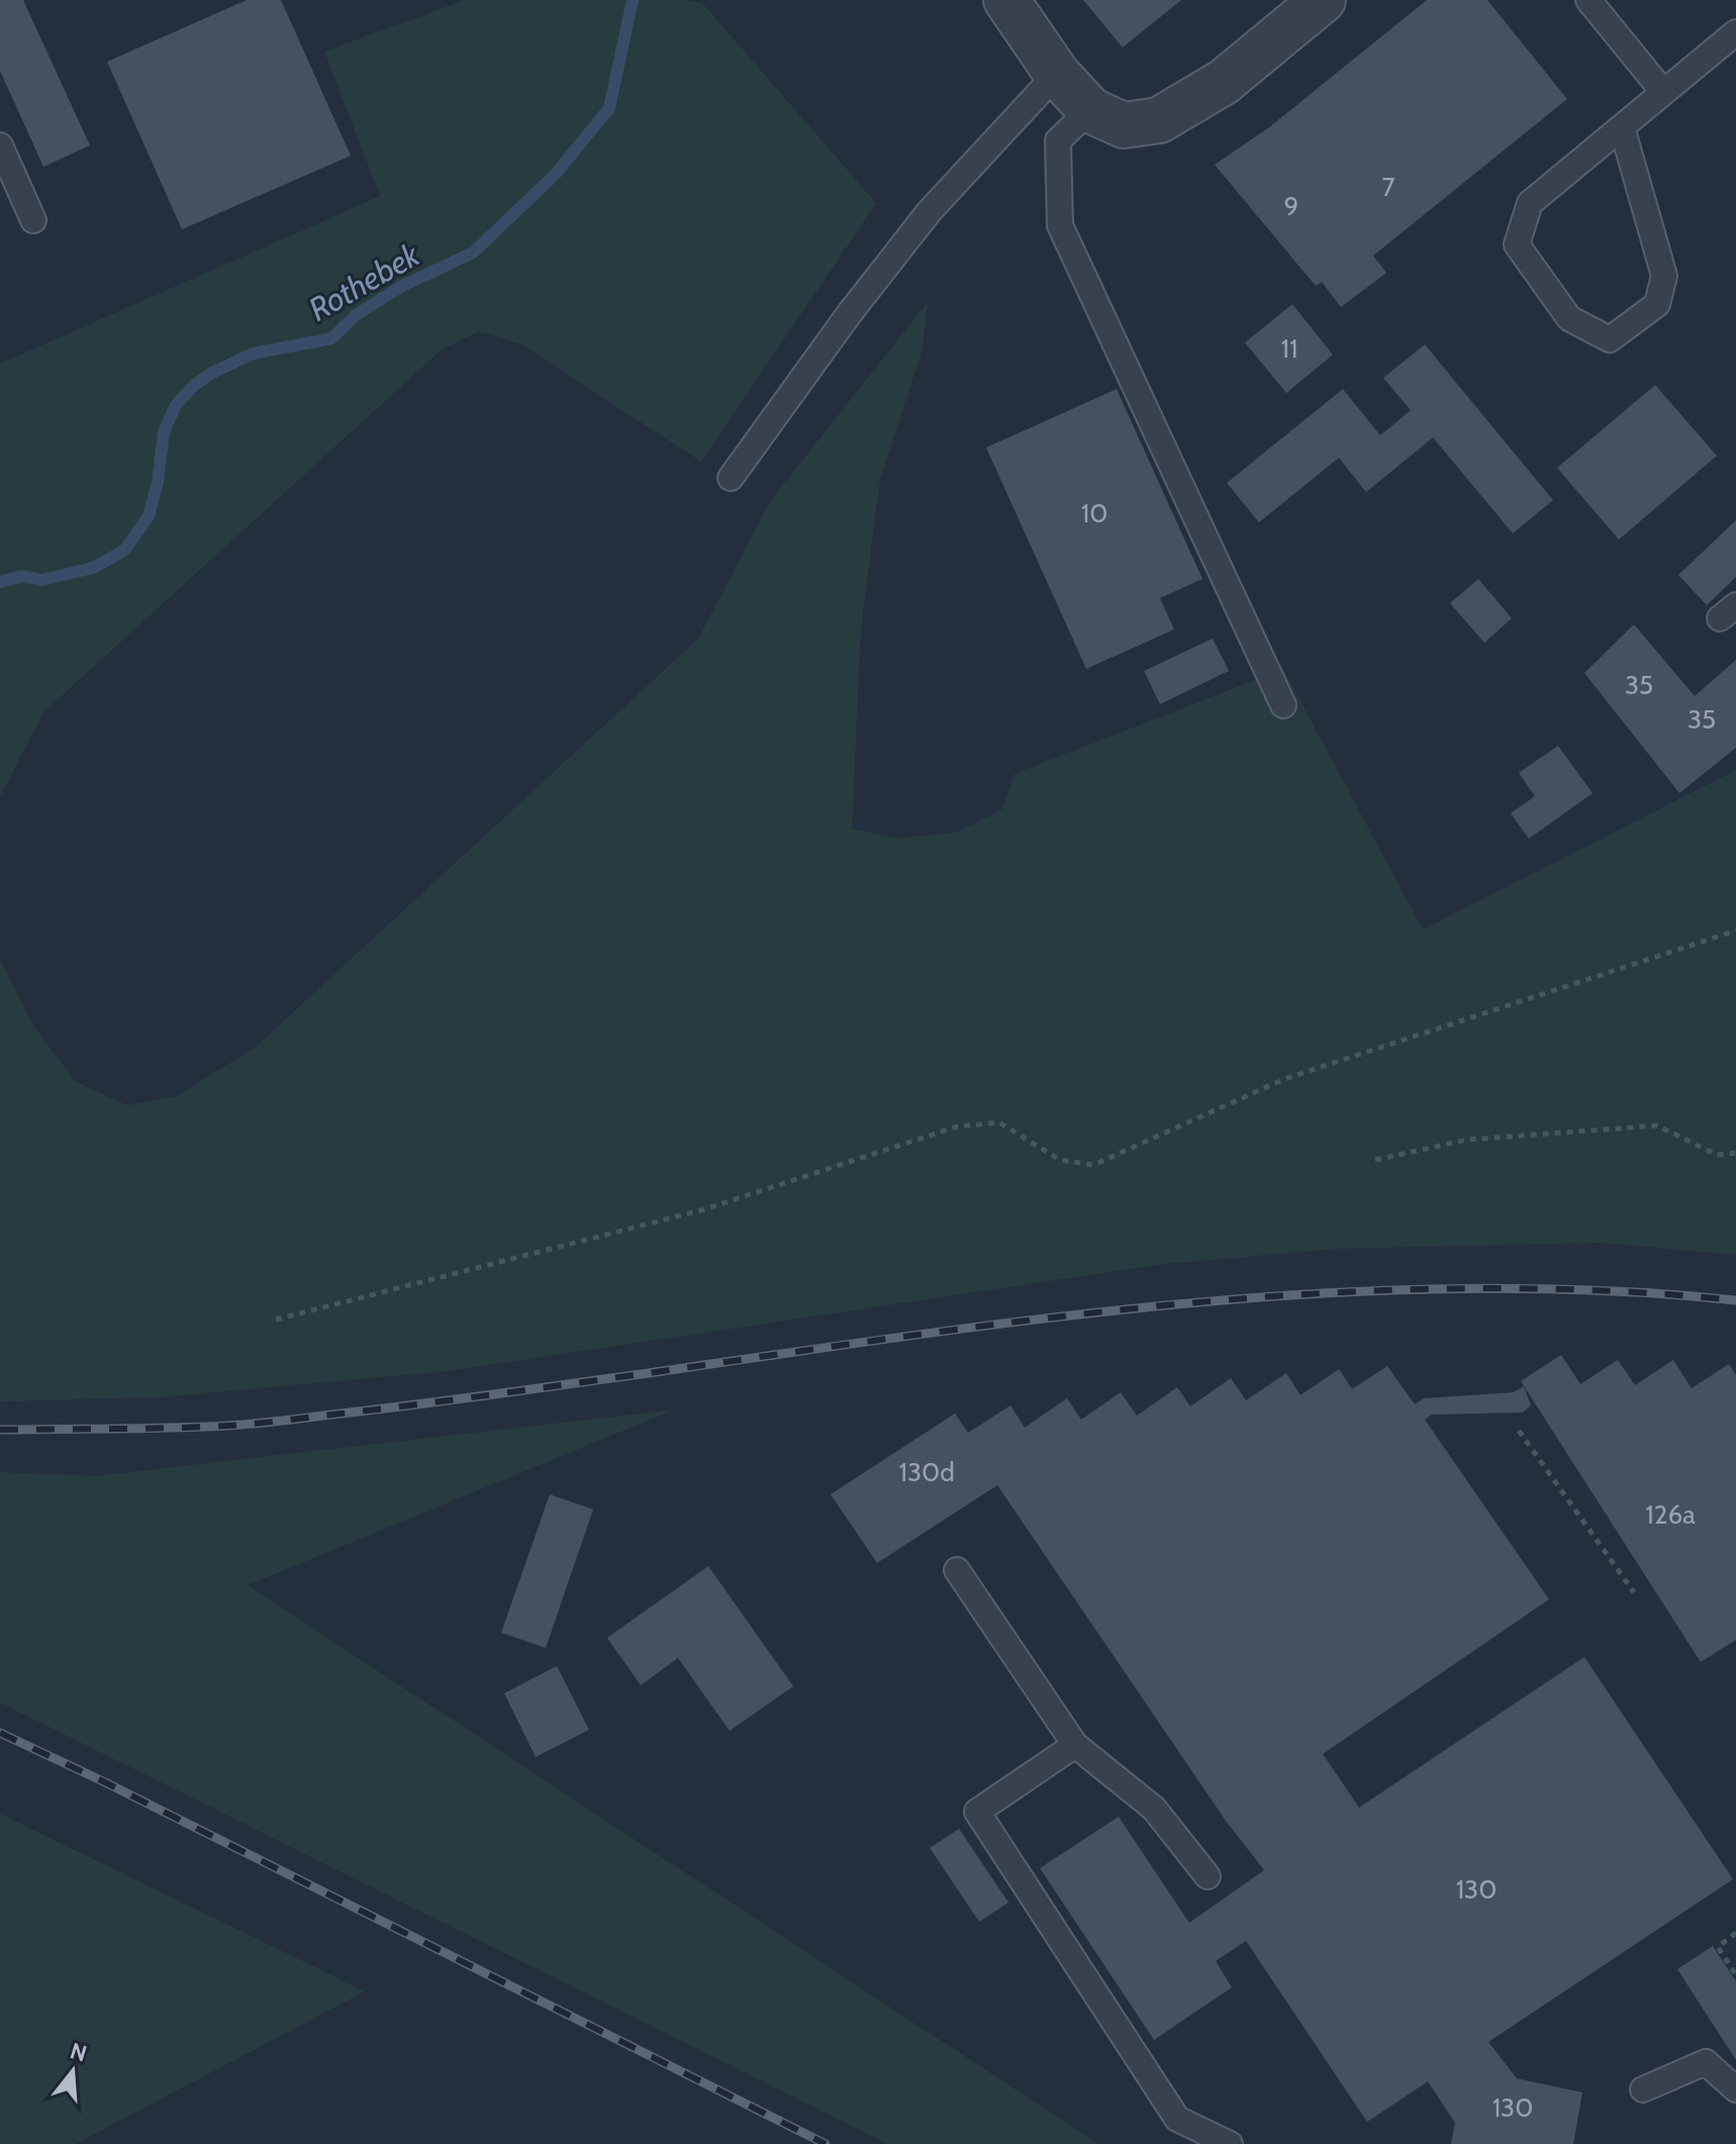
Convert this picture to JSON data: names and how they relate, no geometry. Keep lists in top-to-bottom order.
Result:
{
  "water": ["Rothebek"],
  "house_numbers": [
    "7",
    "9",
    "11",
    "10",
    "35",
    "35",
    "130d",
    "126a",
    "130",
    "130"
  ],
  "north": "top"
}
